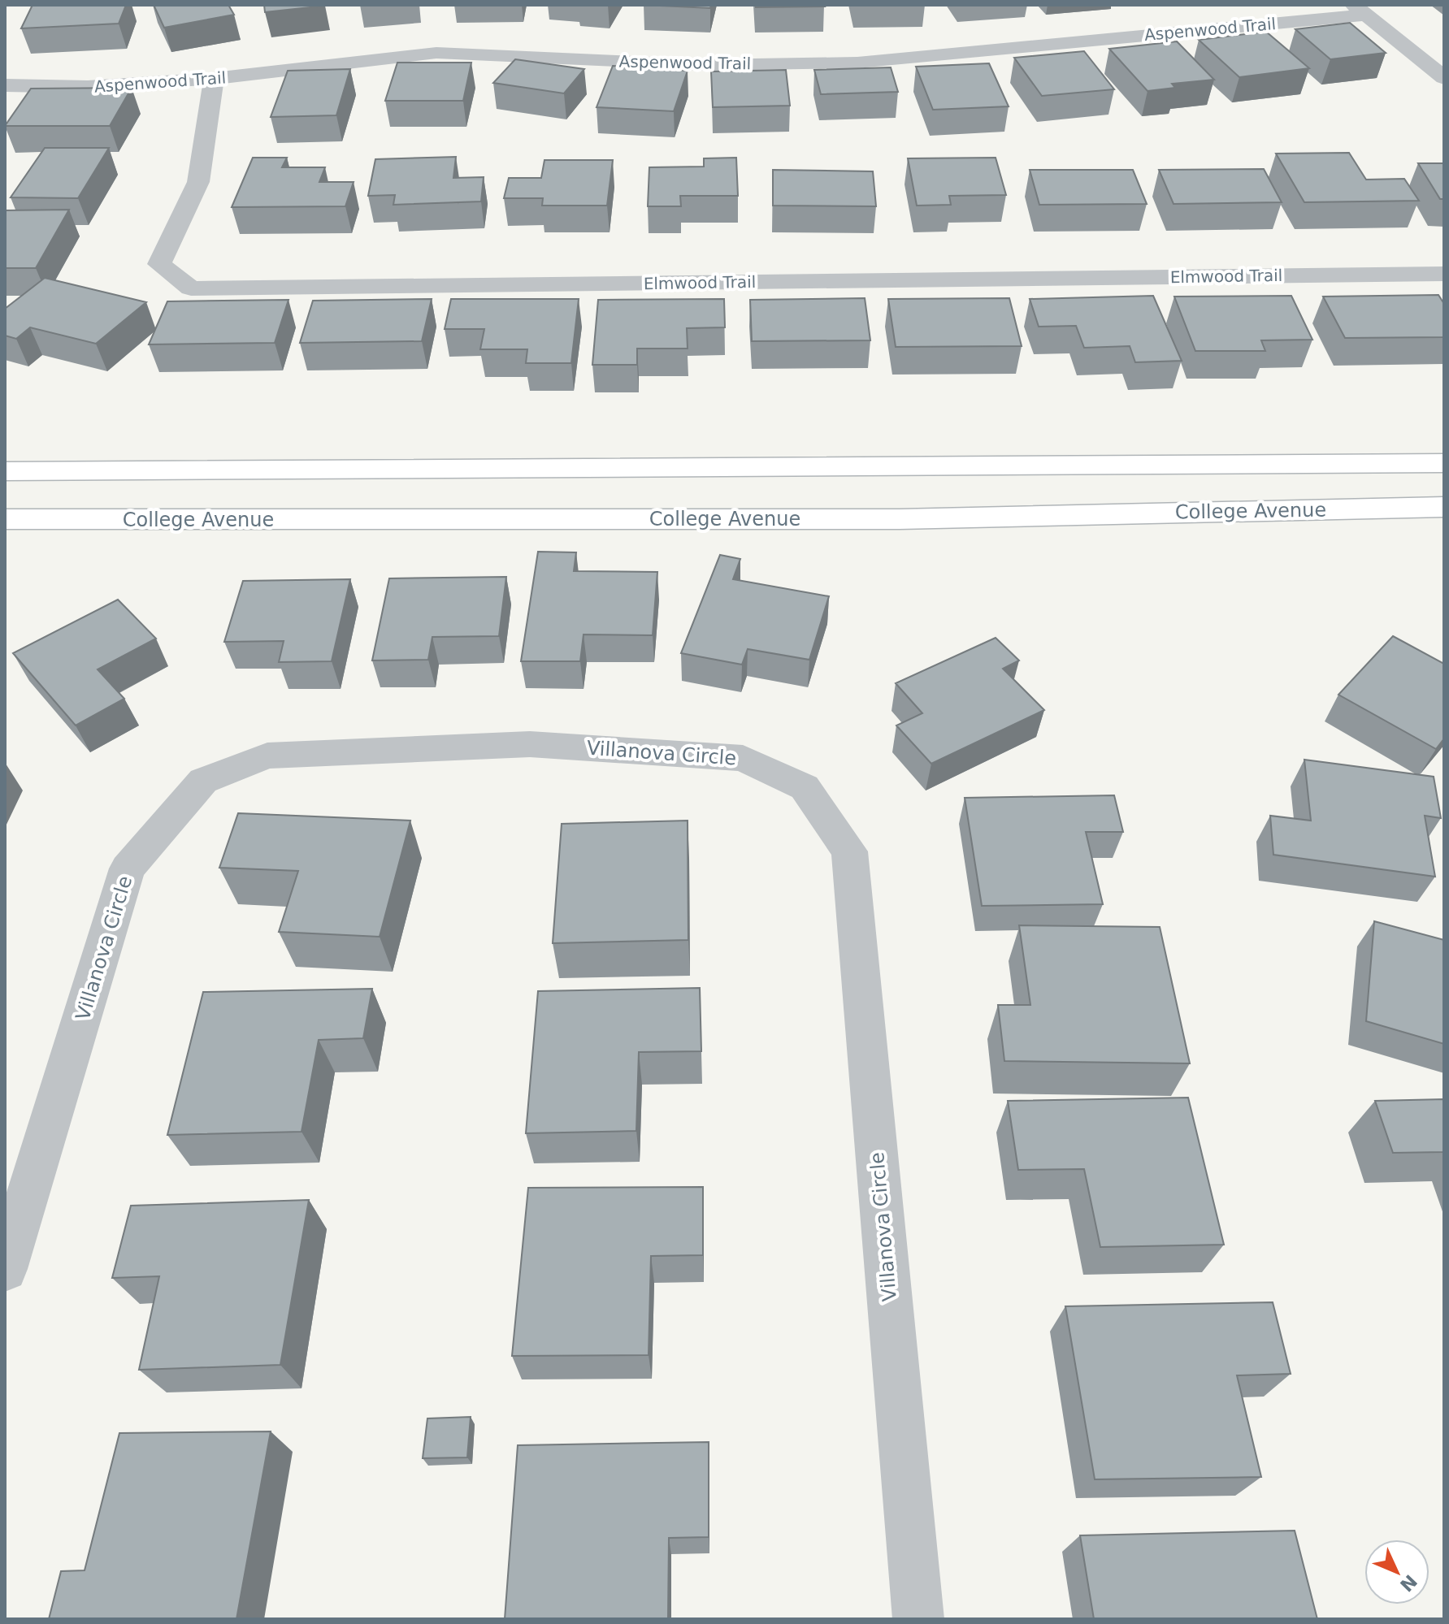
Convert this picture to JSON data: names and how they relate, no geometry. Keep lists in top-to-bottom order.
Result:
{
  "streets": {
    "main road": ["College Avenue"],
    "street": ["Aspenwood Trail", "Elmwood Trail", "Villanova Circle"]
  },
  "crossings": [
    ["Aspenwood Trail", "Elmwood Trail"]
  ],
  "north": "bottom right"
}
